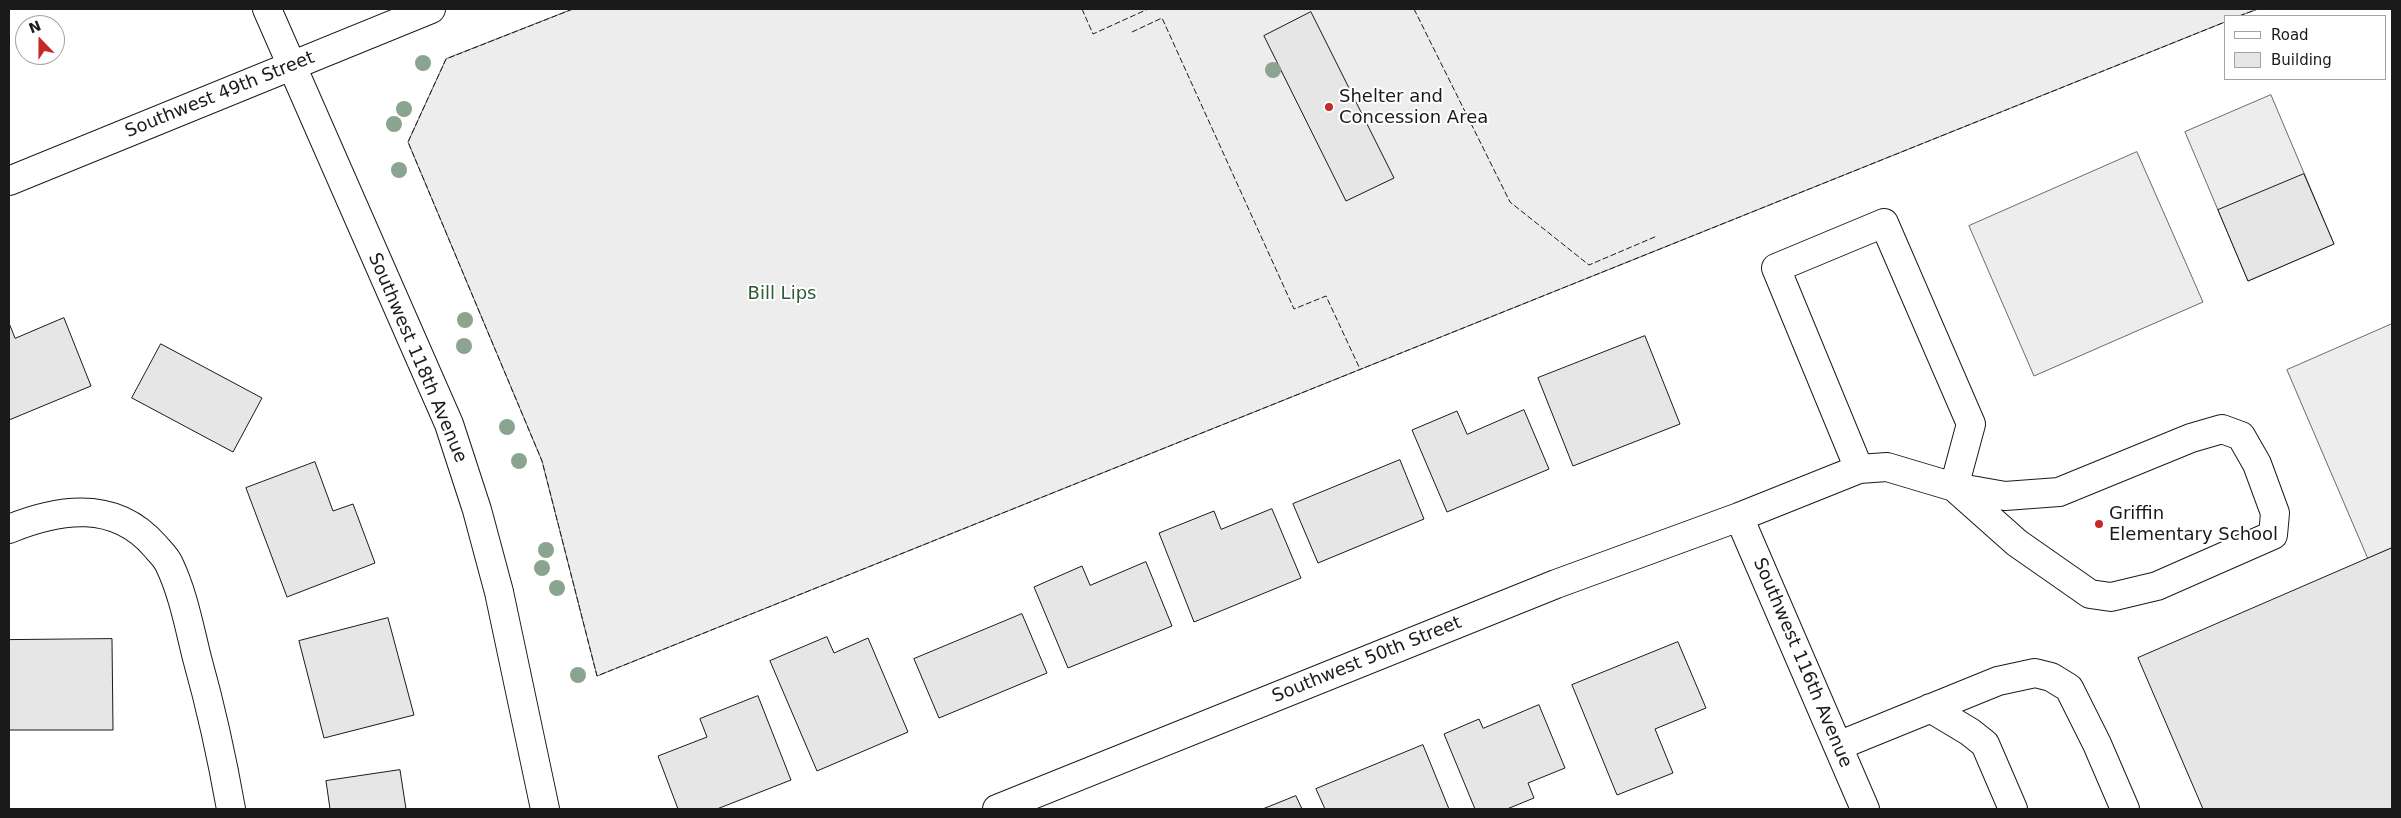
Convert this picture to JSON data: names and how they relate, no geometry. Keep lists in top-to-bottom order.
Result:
{
  "streets": {
    "street": [
      "Southwest 49th Street",
      "Southwest 118th Avenue",
      "Southwest 50th Street",
      "Southwest 116th Avenue"
    ]
  },
  "crossings": [
    ["Southwest 49th Street", "Southwest 118th Avenue"],
    ["Southwest 50th Street", "Southwest 116th Avenue"]
  ],
  "parks": ["Bill Lips"],
  "places": ["Shelter and Concession Area", "Griffin Elementary School"],
  "legend": ["Road", "Building"],
  "north": "top"
}
